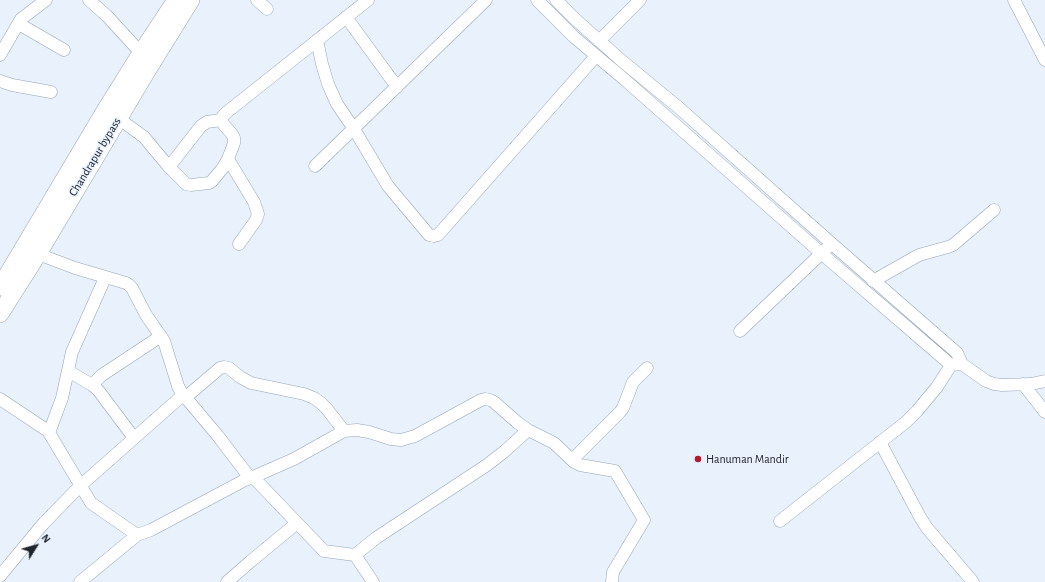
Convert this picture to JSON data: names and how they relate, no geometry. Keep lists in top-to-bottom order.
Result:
{
  "streets": {
    "highway": ["Chandrapur bypass"]
  },
  "places": ["Hanuman Mandir"],
  "north": "top right"
}
